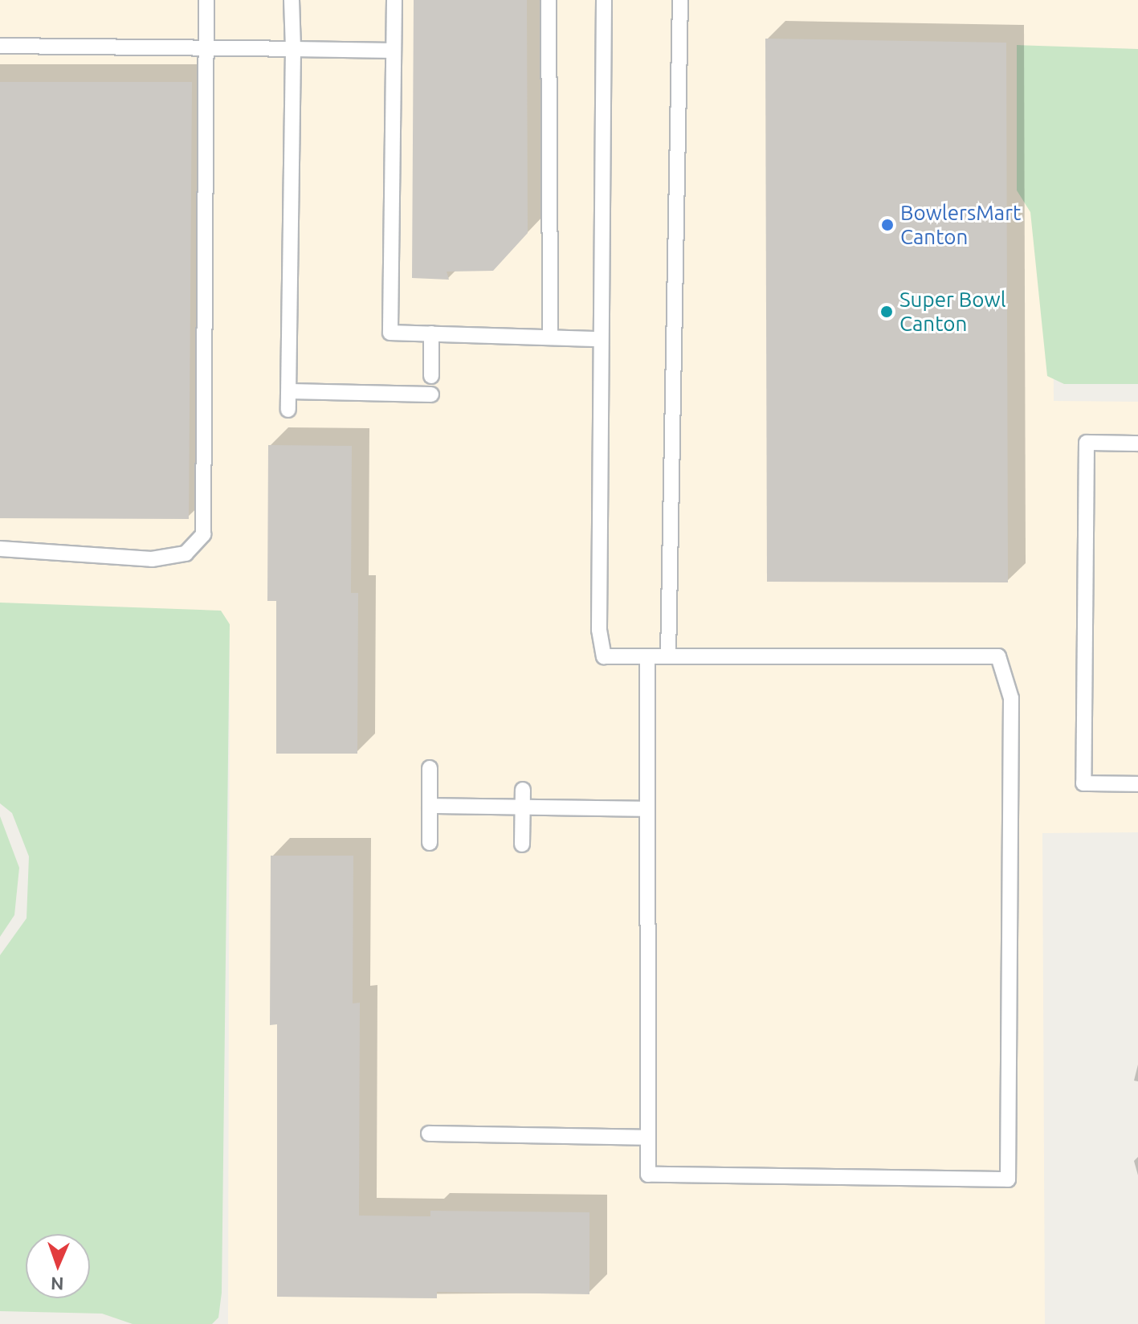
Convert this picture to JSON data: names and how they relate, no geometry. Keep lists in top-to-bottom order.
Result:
{
  "places": ["BowlersMart Canton", "Super Bowl Canton"],
  "north": "bottom"
}
